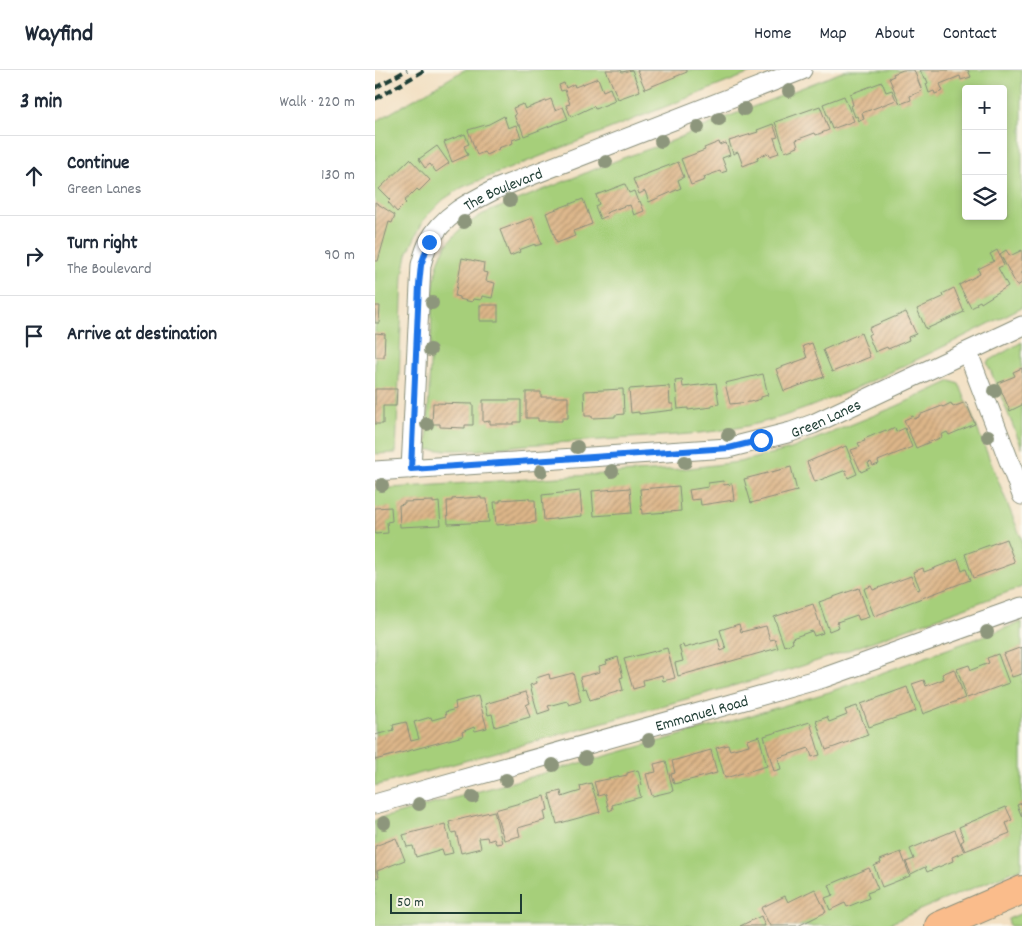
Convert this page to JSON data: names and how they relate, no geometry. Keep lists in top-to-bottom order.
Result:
{
  "streets": {
    "street": ["The Boulevard", "Green Lanes", "Emmanuel Road"]
  },
  "crossings": [
    ["The Boulevard", "Green Lanes"]
  ],
  "scale_bar": "50 m",
  "page": {
    "header": "Wayfind",
    "nav": [
      "Home",
      "Map",
      "About",
      "Contact"
    ],
    "heading": ["3 min", "Walk · 220 m"],
    "map_buttons": ["+", "−"],
    "list": [
      ["Continue", "Green Lanes", "130 m"],
      ["Turn right", "The Boulevard", "90 m"],
      "Arrive at destination"
    ],
    "scale": "50 m"
  }
}
